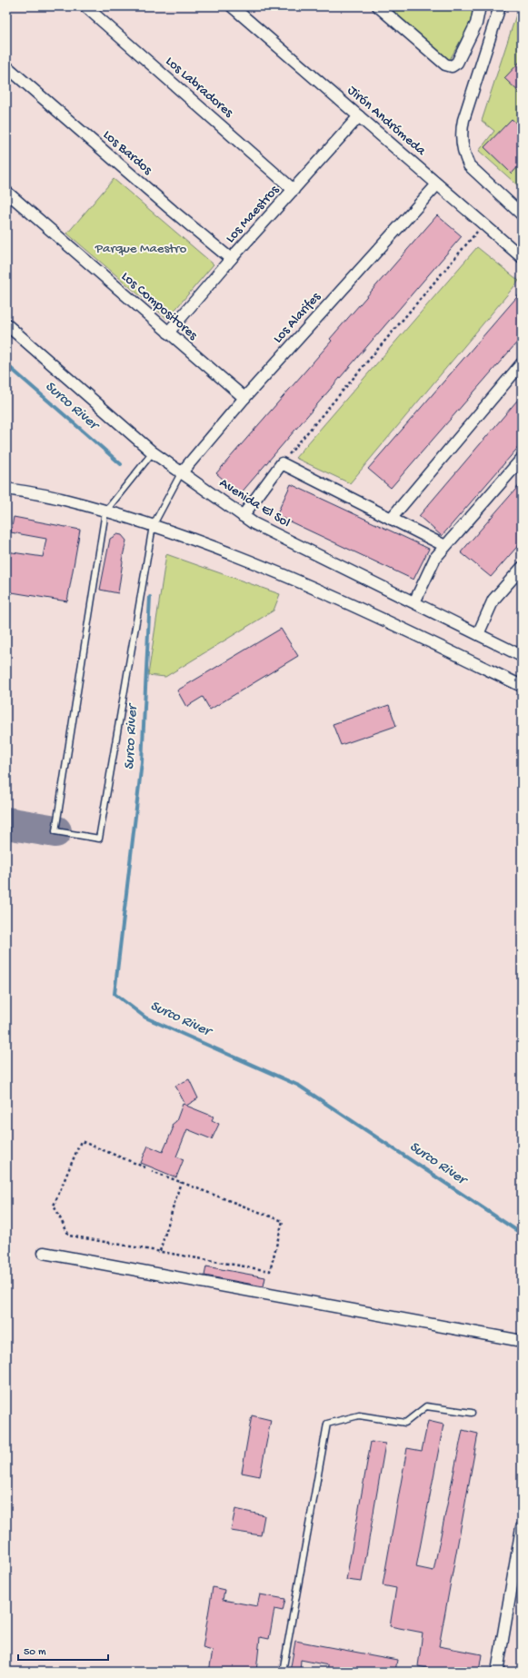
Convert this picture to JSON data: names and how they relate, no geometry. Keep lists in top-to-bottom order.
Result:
{
  "streets": {
    "street": [
      "Los Labradores",
      "Jirón Andrómeda",
      "Los Bardos",
      "Los Maestros",
      "Los Compositores",
      "Los Alarifes",
      "Avenida El Sol"
    ]
  },
  "crossings": [
    ["Los Labradores", "Los Maestros"],
    ["Jirón Andrómeda", "Los Maestros"],
    ["Jirón Andrómeda", "Los Alarifes"],
    ["Los Bardos", "Los Maestros"],
    ["Los Maestros", "Los Compositores"],
    ["Los Compositores", "Los Alarifes"],
    ["Los Alarifes", "Avenida El Sol"]
  ],
  "water": ["Surco River"],
  "parks": ["Parque Maestro"],
  "scale_bar": "50 m"
}
